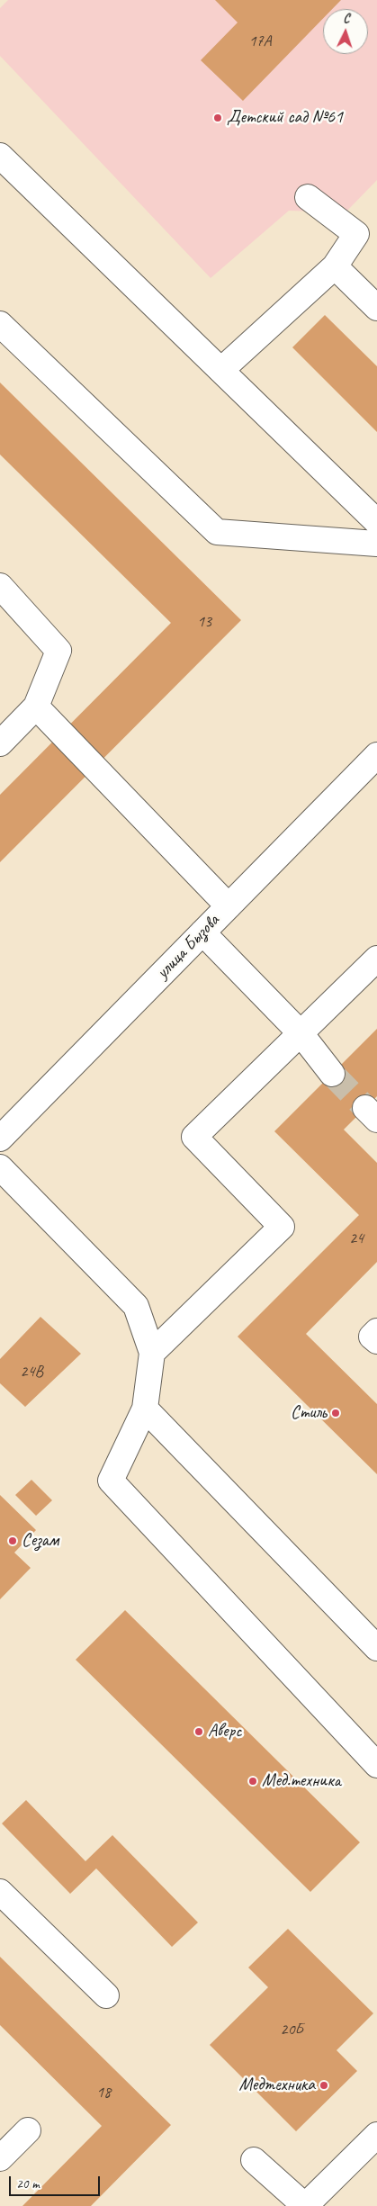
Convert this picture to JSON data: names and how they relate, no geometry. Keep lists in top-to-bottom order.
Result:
{
  "streets": {
    "street": ["улица Бызова"]
  },
  "places": [
    "Детский сад №61",
    "Стиль",
    "Сезам",
    "Аверс",
    "Мед.техника",
    "Медтехника"
  ],
  "house_numbers": [
    "17А",
    "13",
    "24",
    "24В",
    "20Б",
    "18"
  ],
  "scale_bar": "20 m",
  "north": "top"
}
